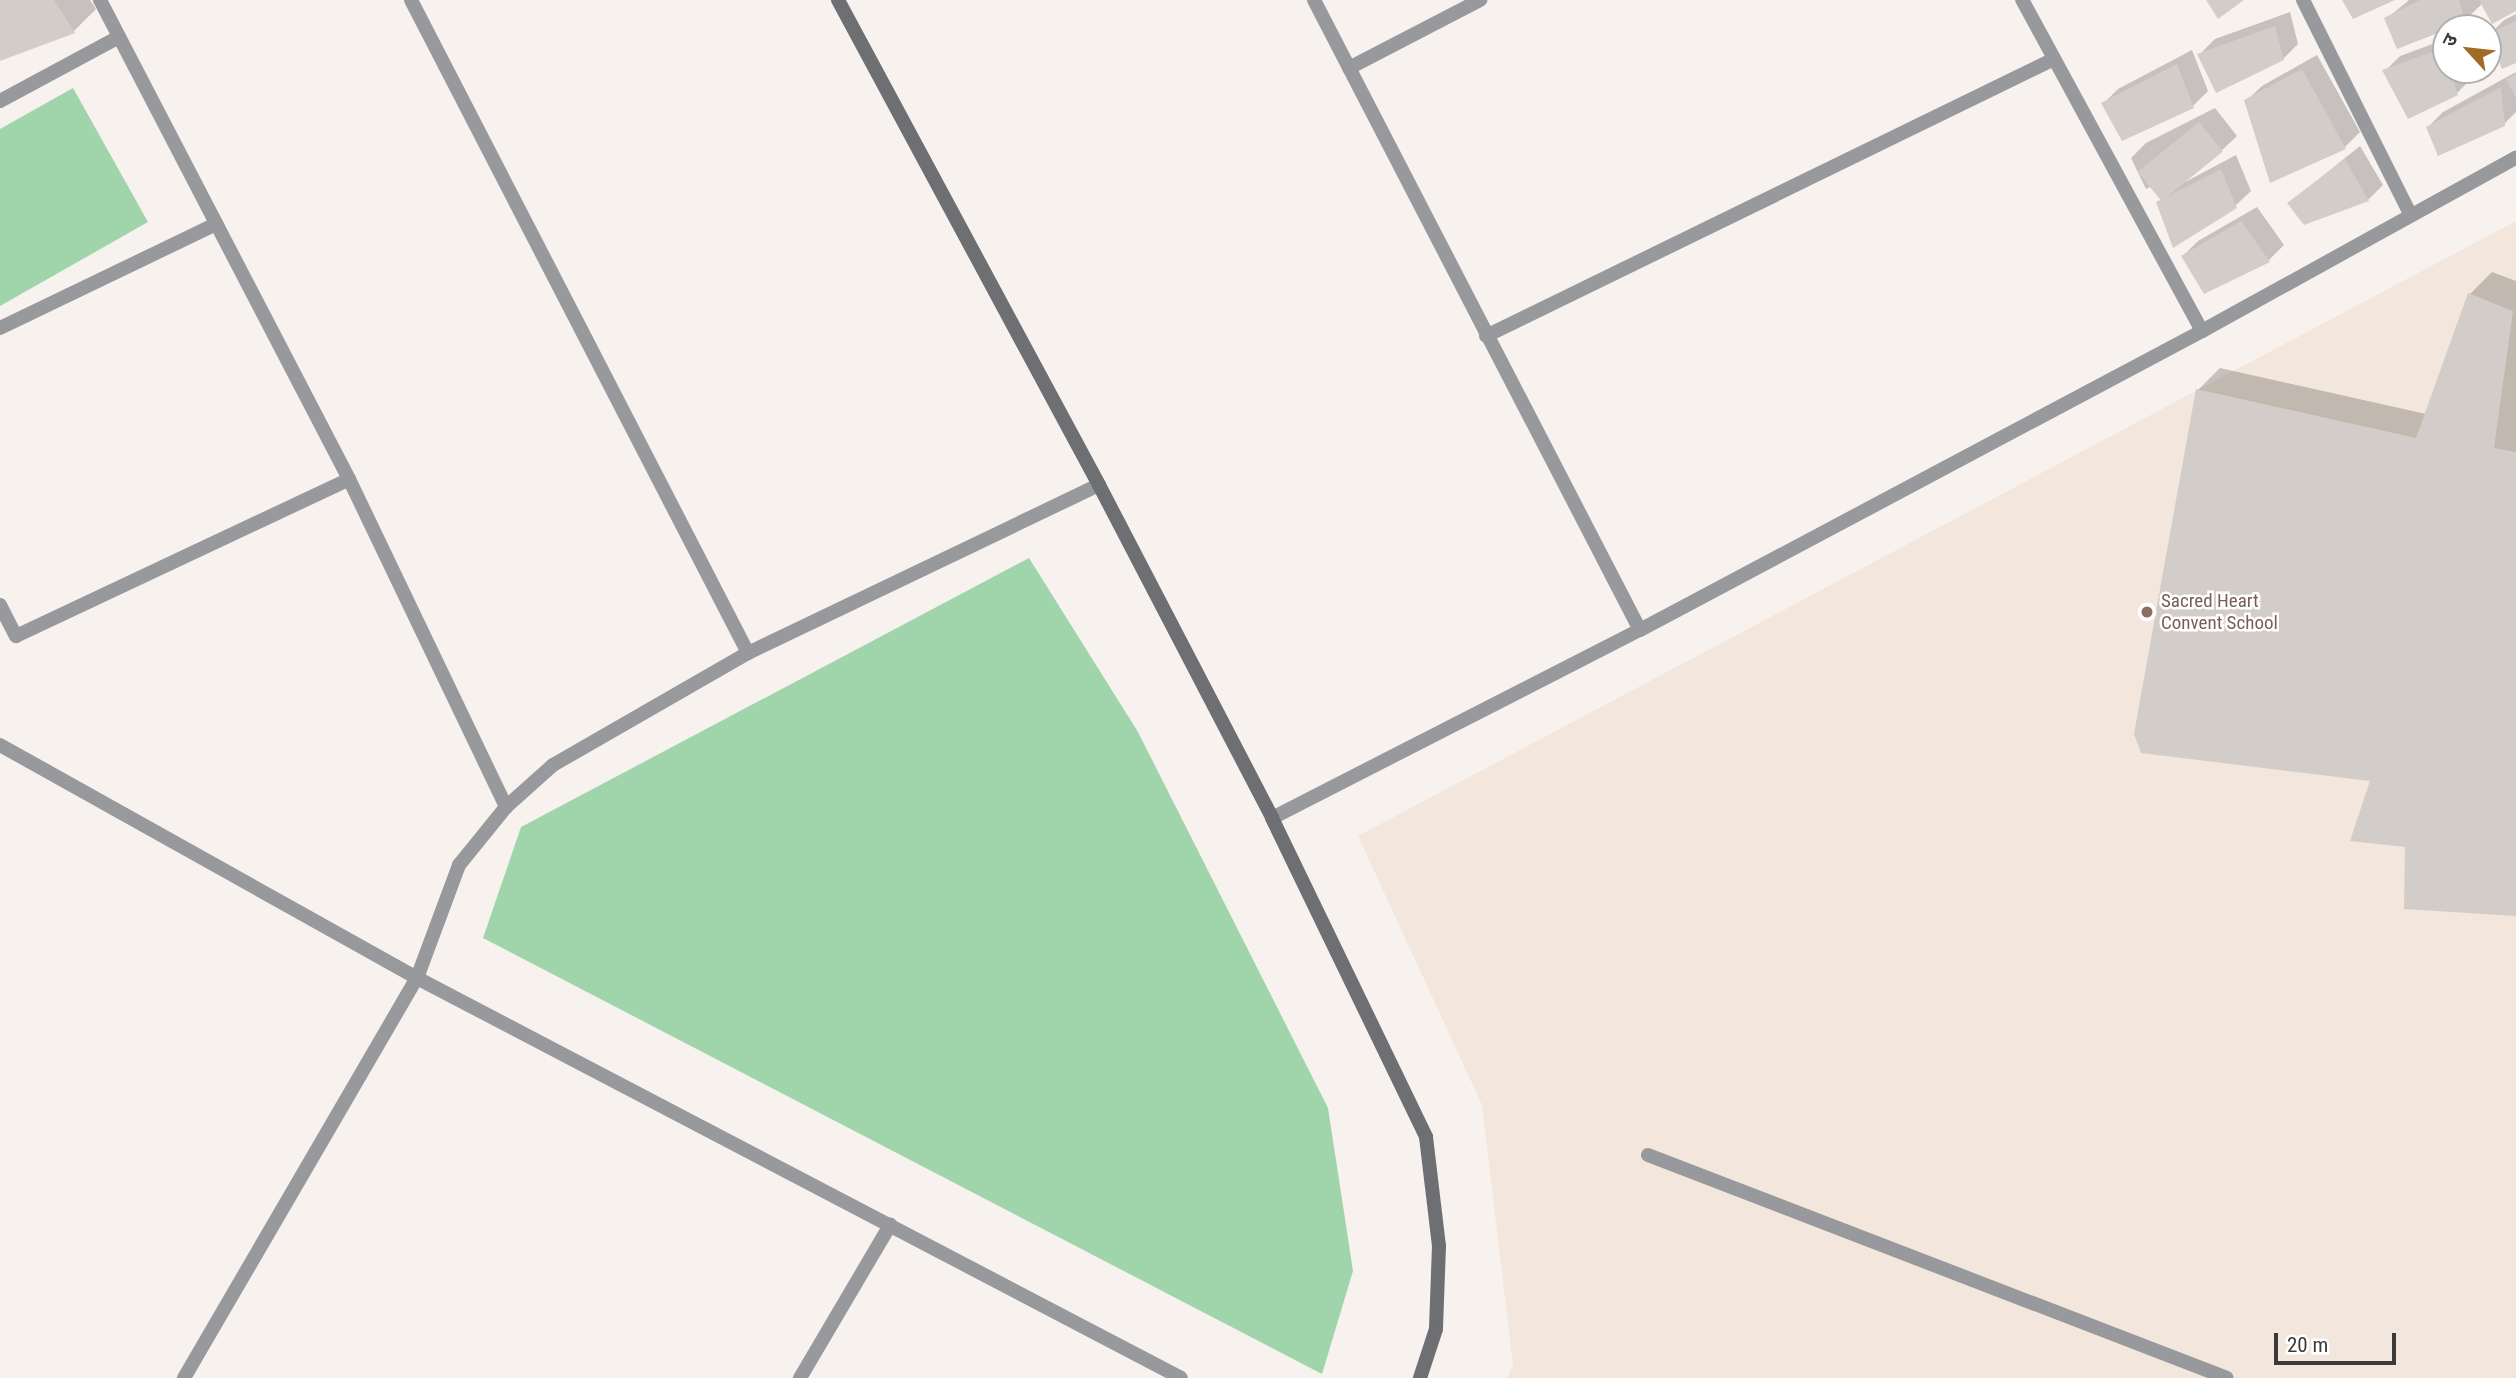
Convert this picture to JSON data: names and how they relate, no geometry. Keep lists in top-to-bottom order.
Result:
{
  "places": ["Sacred Heart Convent School"],
  "scale_bar": "20 m",
  "north": "top left"
}
